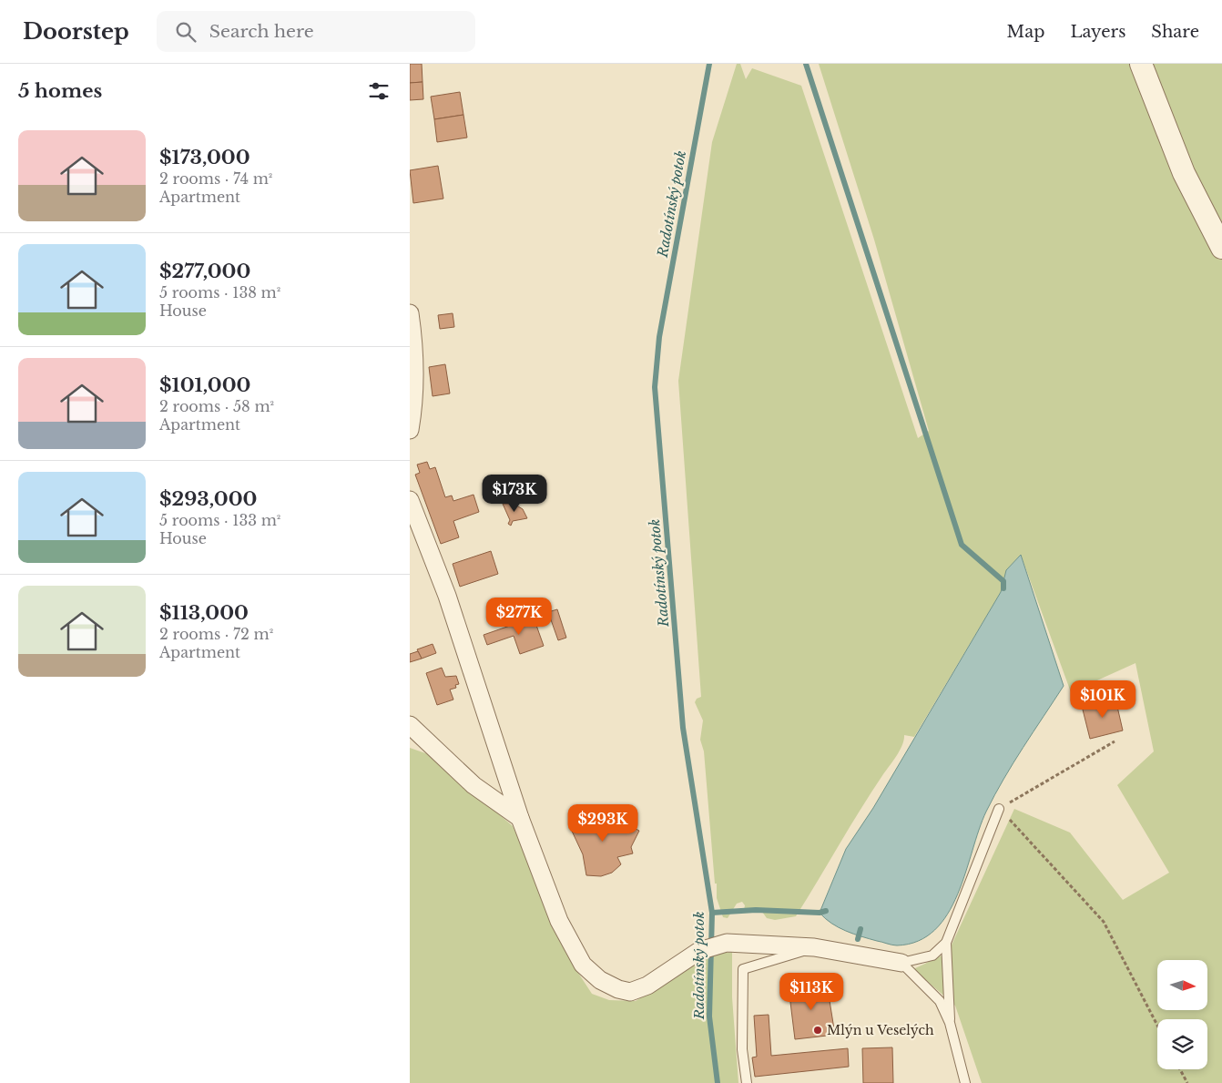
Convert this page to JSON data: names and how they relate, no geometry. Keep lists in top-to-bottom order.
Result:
{
  "water": ["Radotínský potok"],
  "places": ["Mlýn u Veselých"],
  "north": "right",
  "page": {
    "header": "Doorstep",
    "search": "Search here",
    "nav": ["Map", "Layers", "Share"],
    "heading": "5 homes",
    "list": [
      {
        "name": "$173,000",
        "note": "2 rooms · 74 m² · Apartment"
      },
      {
        "name": "$277,000",
        "note": "5 rooms · 138 m² · House"
      },
      {
        "name": "$101,000",
        "note": "2 rooms · 58 m² · Apartment"
      },
      {
        "name": "$293,000",
        "note": "5 rooms · 133 m² · House"
      },
      {
        "name": "$113,000",
        "note": "2 rooms · 72 m² · Apartment"
      }
    ],
    "price": [
      "$173K",
      "$277K",
      "$101K",
      "$293K",
      "$113K"
    ]
  }
}
